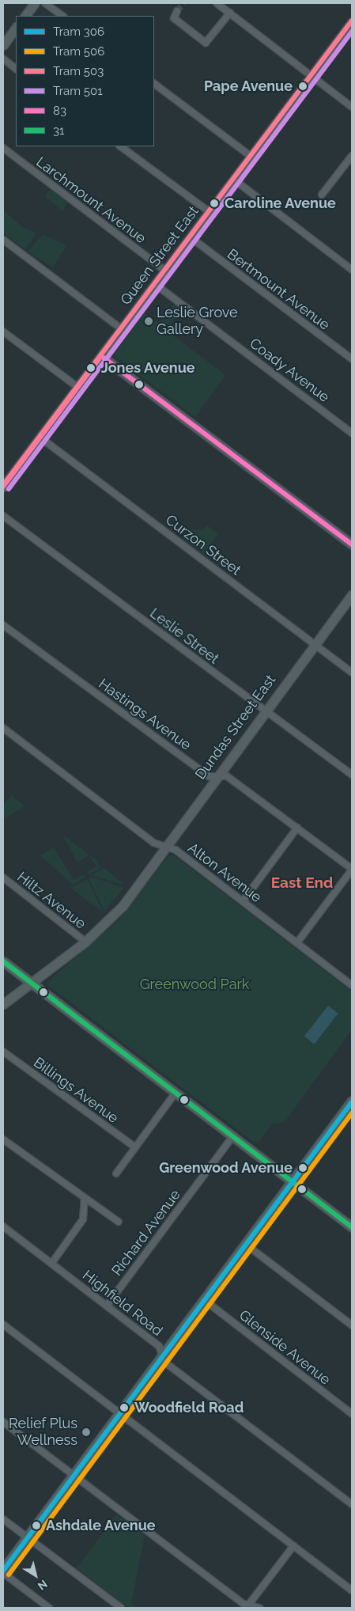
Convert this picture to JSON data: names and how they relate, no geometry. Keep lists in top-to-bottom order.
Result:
{
  "streets": {
    "street": [
      "Larchmount Avenue",
      "Queen Street East",
      "Bertmount Avenue",
      "Coady Avenue",
      "Curzon Street",
      "Leslie Street",
      "Hastings Avenue",
      "Dundas Street East",
      "Alton Avenue",
      "Hiltz Avenue",
      "Billings Avenue",
      "Richard Avenue",
      "Highfield Road",
      "Glenside Avenue"
    ]
  },
  "crossings": [
    ["Larchmount Avenue", "Queen Street East"],
    ["Queen Street East", "Bertmount Avenue"],
    ["Queen Street East", "Coady Avenue"],
    ["Queen Street East", "Curzon Street"],
    ["Curzon Street", "Dundas Street East"],
    ["Leslie Street", "Dundas Street East"],
    ["Hastings Avenue", "Dundas Street East"],
    ["Dundas Street East", "Alton Avenue"],
    ["Dundas Street East", "Hiltz Avenue"],
    ["Richard Avenue", "Highfield Road"]
  ],
  "districts": ["East End"],
  "parks": ["Greenwood Park"],
  "places": [
    "Pape Avenue",
    "Caroline Avenue",
    "Leslie Grove Gallery",
    "Jones Avenue",
    "Greenwood Avenue",
    "Woodfield Road",
    "Relief Plus Wellness",
    "Ashdale Avenue"
  ],
  "lines": [
    "tram line 503",
    "tram line 501",
    "transit line 83",
    "transit line 31",
    "tram line 306",
    "tram line 506"
  ],
  "legend": [
    "Tram 306",
    "Tram 506",
    "Tram 503",
    "Tram 501",
    "83",
    "31"
  ],
  "north": "bottom right"
}
